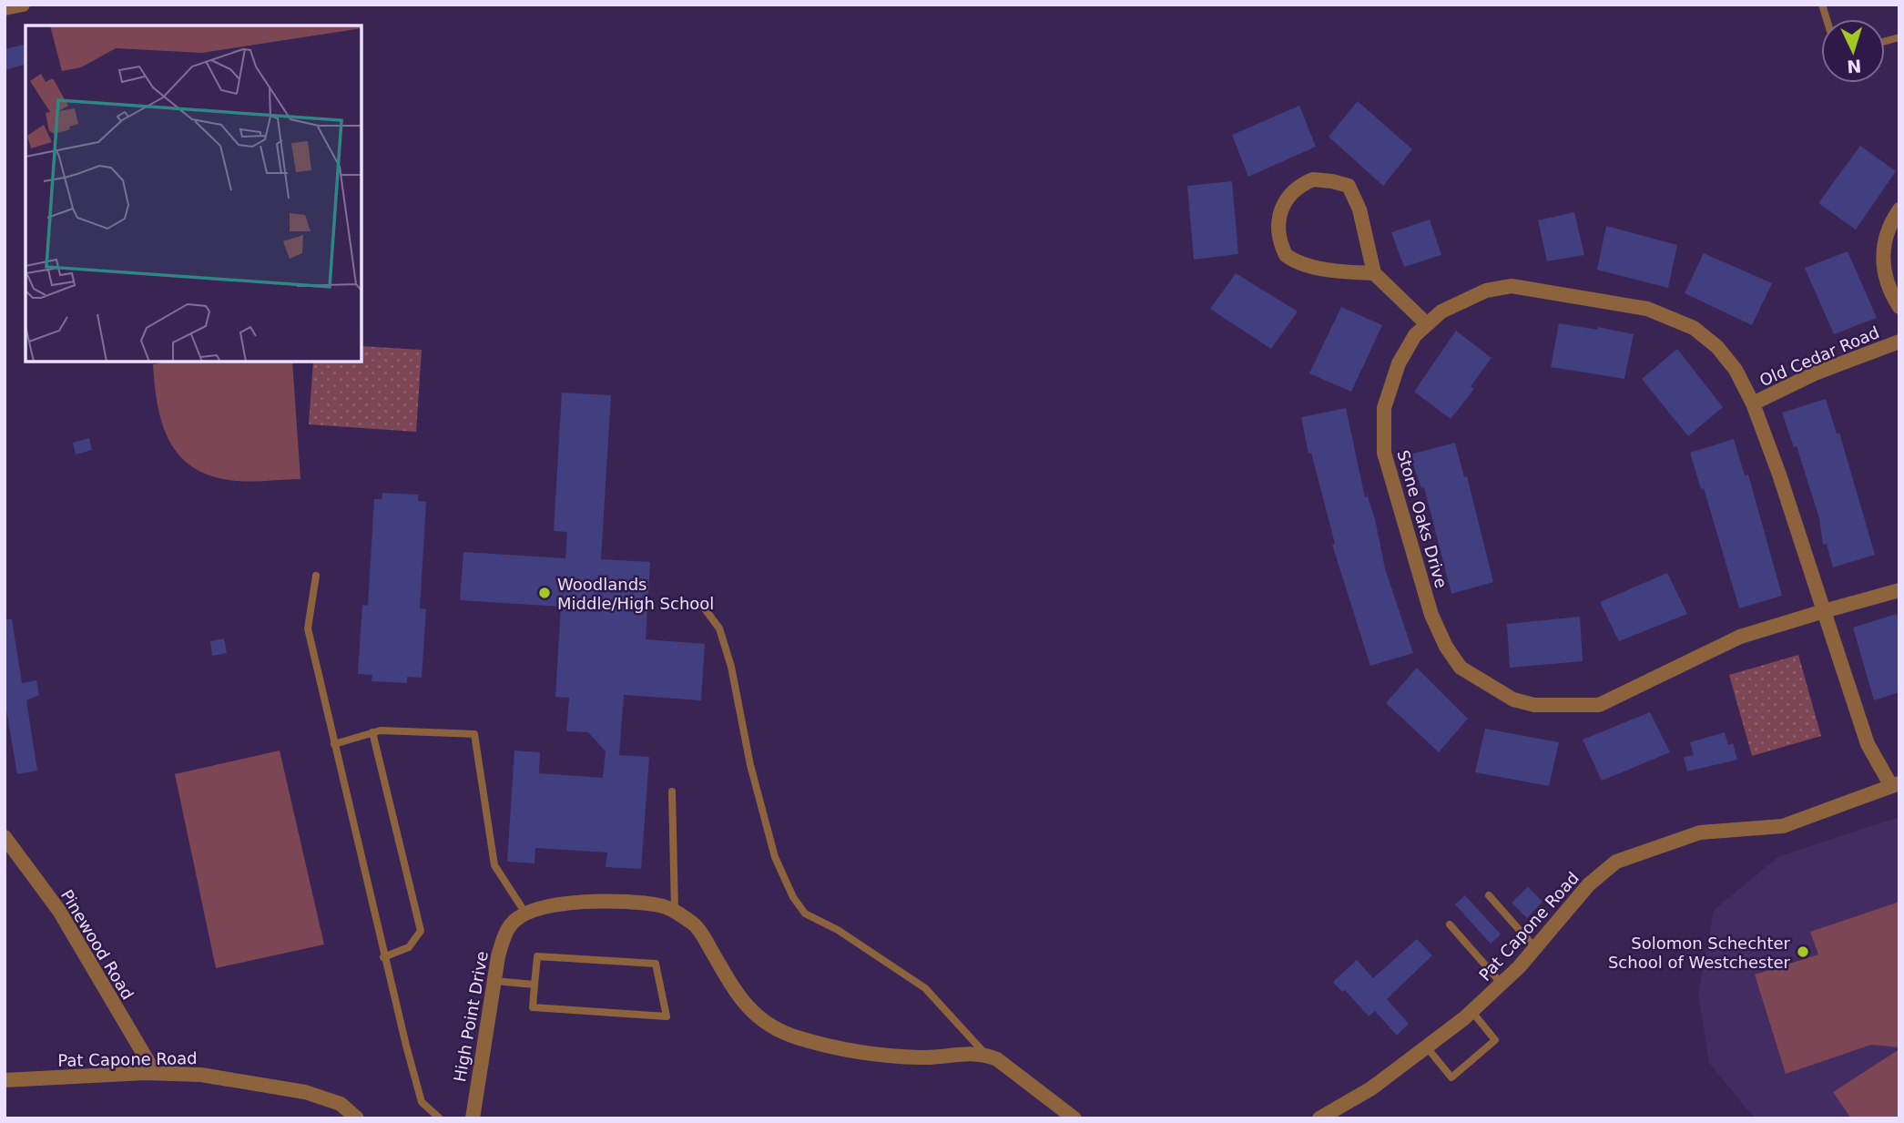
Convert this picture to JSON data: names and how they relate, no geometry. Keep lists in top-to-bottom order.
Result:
{
  "streets": {
    "street": [
      "Old Cedar Road",
      "Stone Oaks Drive",
      "Pat Capone Road",
      "Pinewood Road",
      "High Point Drive"
    ]
  },
  "crossings": [
    ["Old Cedar Road", "Stone Oaks Drive"],
    ["Stone Oaks Drive", "Pat Capone Road"],
    ["Pat Capone Road", "Pinewood Road"]
  ],
  "places": ["Woodlands Middle/High School", "Solomon Schechter School of Westchester"],
  "north": "bottom"
}
